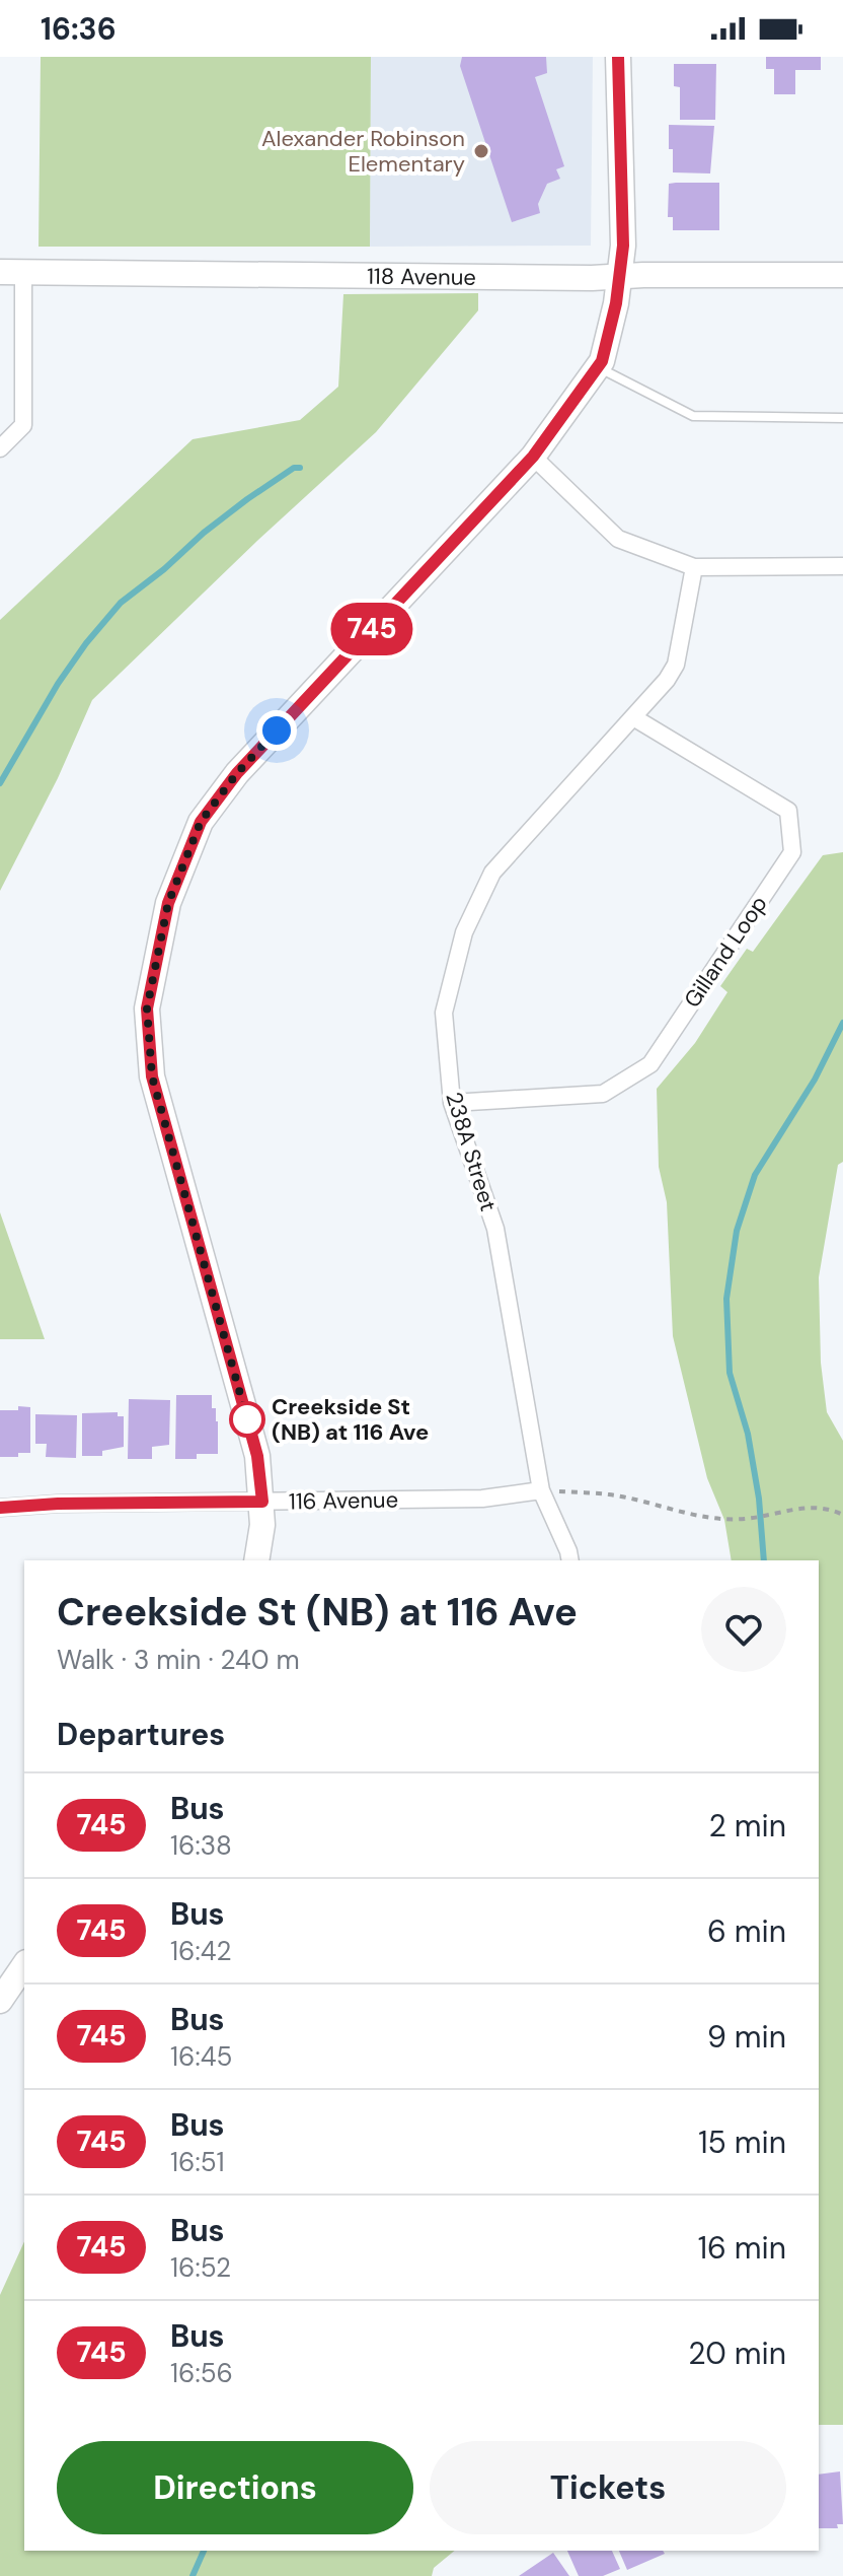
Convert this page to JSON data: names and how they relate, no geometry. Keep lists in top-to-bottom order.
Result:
{
  "streets": {
    "street": [
      "118 Avenue",
      "Gilland Loop",
      "238A Street",
      "116 Avenue"
    ]
  },
  "crossings": [
    ["Gilland Loop", "238A Street"],
    ["238A Street", "116 Avenue"]
  ],
  "places": ["Alexander Robinson Elementary", "Creekside St (NB) at 116 Ave"],
  "lines": ["bus line 745"],
  "page": {
    "status": "16:36",
    "on_map": "745",
    "heading": [
      ["Creekside St (NB) at 116 Ave", "Walk · 3 min · 240 m"],
      "Departures"
    ],
    "list": [
      {
        "mark": "745",
        "name": "Bus",
        "note": "16:38",
        "value": "2 min"
      },
      {
        "mark": "745",
        "name": "Bus",
        "note": "16:42",
        "value": "6 min"
      },
      {
        "mark": "745",
        "name": "Bus",
        "note": "16:45",
        "value": "9 min"
      },
      {
        "mark": "745",
        "name": "Bus",
        "note": "16:51",
        "value": "15 min"
      },
      {
        "mark": "745",
        "name": "Bus",
        "note": "16:52",
        "value": "16 min"
      },
      {
        "mark": "745",
        "name": "Bus",
        "note": "16:56",
        "value": "20 min"
      }
    ],
    "buttons": ["Directions", "Tickets"]
  }
}
